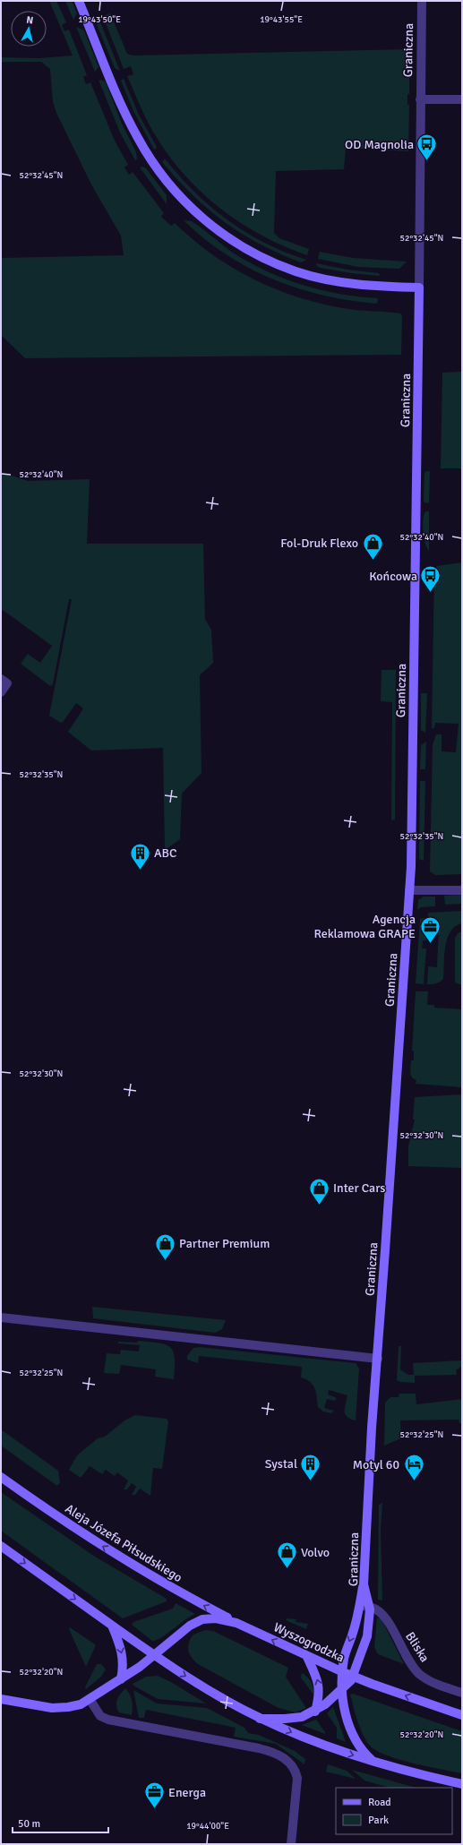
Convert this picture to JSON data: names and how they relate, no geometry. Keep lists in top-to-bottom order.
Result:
{
  "streets": {
    "street": [
      "Graniczna",
      "Aleja Józefa Piłsudskiego",
      "Wyszogrodzka",
      "Bliska"
    ]
  },
  "crossings": [
    ["Graniczna", "Wyszogrodzka"],
    ["Graniczna", "Bliska"],
    ["Aleja Józefa Piłsudskiego", "Wyszogrodzka"]
  ],
  "places": {
    "bus stop": ["OD Magnolia", "Końcowa"],
    "shop": [
      "Fol-Druk Flexo",
      "Inter Cars",
      "Partner Premium",
      "Volvo"
    ],
    "building": ["ABC", "Systal"],
    "office": ["Agencja Reklamowa GRAPE", "Energa"],
    "hotel": ["Motyl 60"]
  },
  "legend": ["Road", "Park"],
  "scale_bar": "50 m",
  "north": "top",
  "coordinates": [
    "19°43'50\"E",
    "19°43'55\"E",
    "52°32'45\"N",
    "52°32'40\"N",
    "52°32'35\"N",
    "52°32'30\"N",
    "52°32'25\"N",
    "52°32'20\"N",
    "19°44'00\"E"
  ]
}
